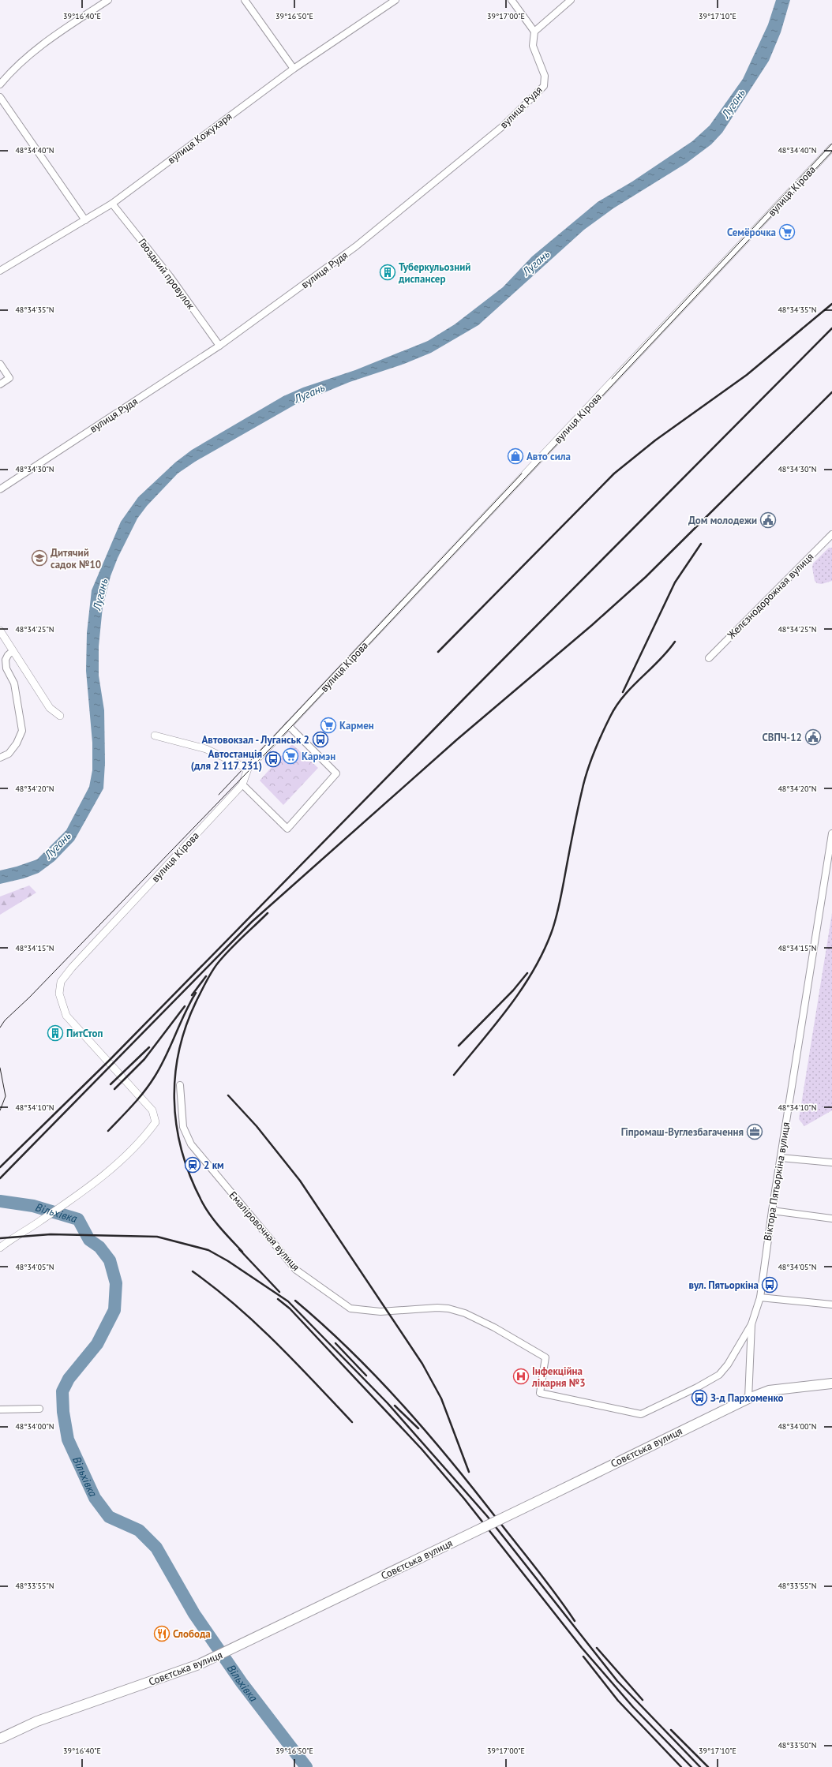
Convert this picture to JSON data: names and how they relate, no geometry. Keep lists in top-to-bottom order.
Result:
{
  "streets": {
    "main road": ["Совєтська вулиця"],
    "street": [
      "вулиця Рудя",
      "вулиця Кожухаря",
      "вулиця Кірова",
      "Гвоздний провулок",
      "Желєзнодорожная вулиця",
      "Віктора Пятьоркіна вулиця",
      "Емаліровочная вулиця"
    ]
  },
  "crossings": [
    ["вулиця Рудя", "Гвоздний провулок"],
    ["вулиця Кожухаря", "Гвоздний провулок"],
    ["Віктора Пятьоркіна вулиця", "Емаліровочная вулиця"],
    ["Віктора Пятьоркіна вулиця", "Совєтська вулиця"]
  ],
  "water": ["Лугань", "Вільхівка"],
  "places": {
    "supermarket": ["Семёрочка", "Кармен", "Кармэн"],
    "building": ["Туберкульозний диспансер", "ПитСтоп"],
    "shop": ["Авто сила"],
    "public building": ["Дом молодежи", "СВПЧ-12"],
    "school or university": ["Дитячий садок №10"],
    "bus stop": [
      "Автовокзал - Луганськ 2",
      "Автостанція (для 2 117 231)",
      "вул. Пятьоркіна",
      "З-д Пархоменко"
    ],
    "office": ["Гіпромаш-Вуглезбагачення"],
    "station": ["2 км"],
    "hospital": ["Інфекційна лікарня №3"],
    "restaurant": ["Слобода"]
  },
  "coordinates": [
    "39°16'40\"E",
    "39°16'50\"E",
    "39°17'00\"E",
    "39°17'10\"E",
    "48°34'40\"N",
    "48°34'35\"N",
    "48°34'30\"N",
    "48°34'25\"N",
    "48°34'20\"N",
    "48°34'15\"N",
    "48°34'10\"N",
    "48°34'05\"N",
    "48°34'00\"N",
    "48°33'55\"N",
    "48°33'50\"N"
  ]
}
